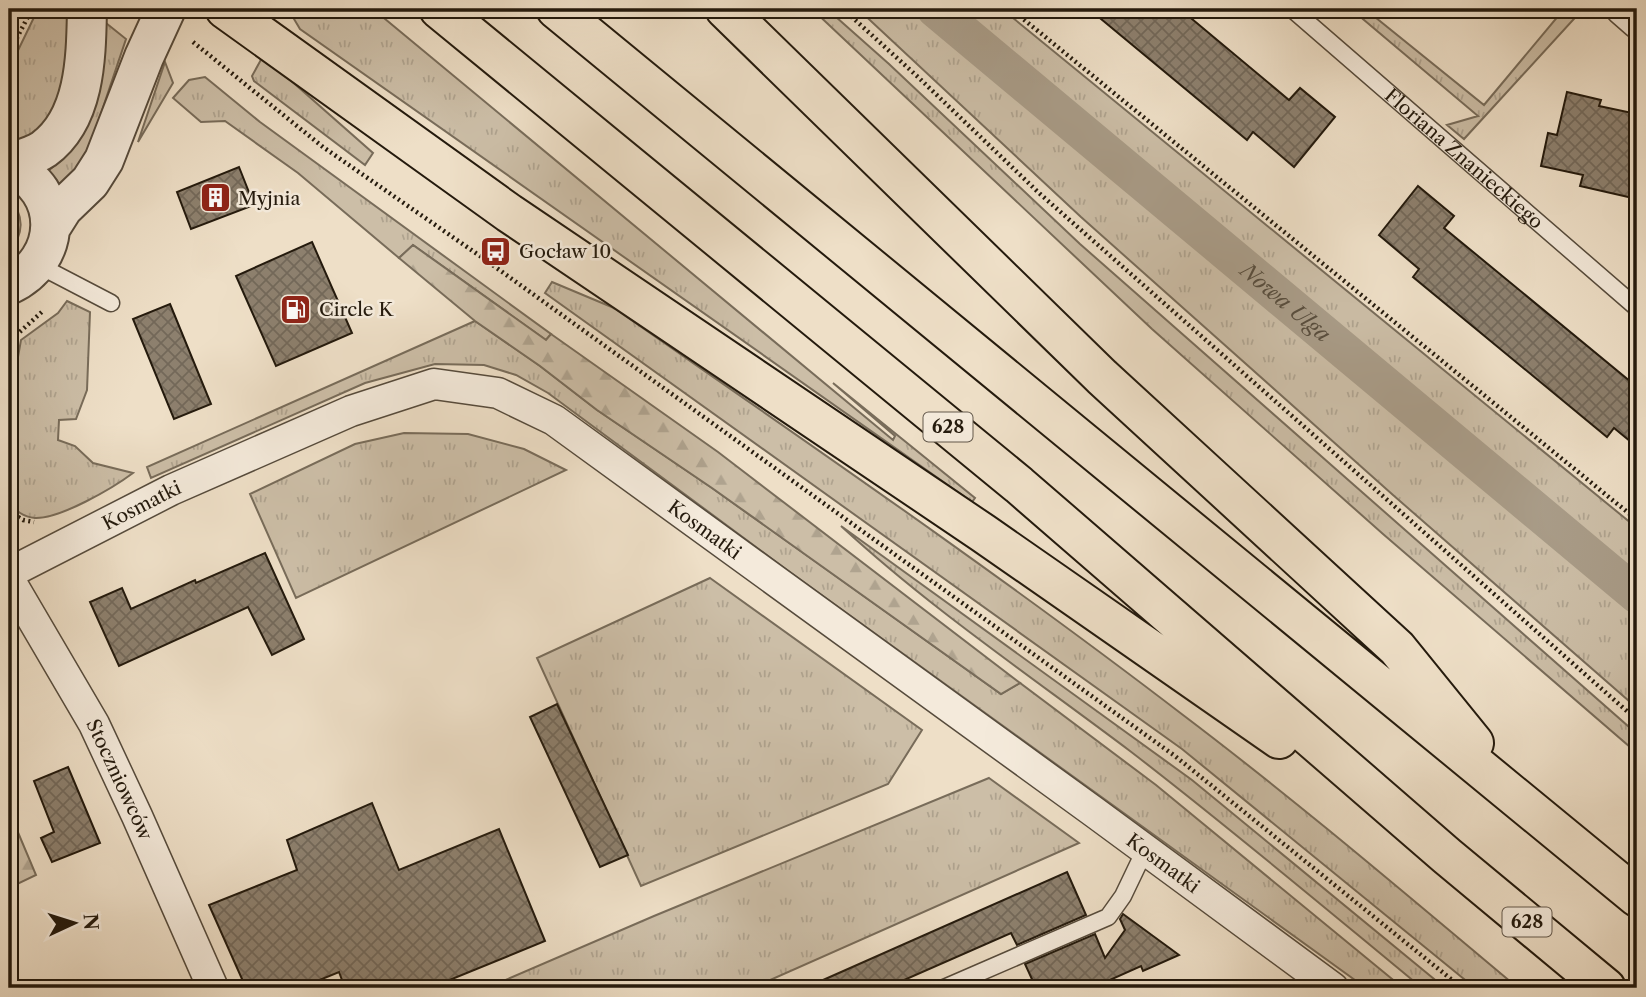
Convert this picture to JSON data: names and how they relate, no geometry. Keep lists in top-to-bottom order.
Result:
{
  "streets": {
    "main road": ["628"],
    "street": ["Kosmatki", "Stoczniowców"],
    "lane": ["Floriana Znanieckiego"]
  },
  "water": ["Nowa Ulga"],
  "places": {
    "building": ["Myjnia"],
    "bus stop": ["Gocław 10"],
    "fuel station": ["Circle K"]
  },
  "north": "right"
}
